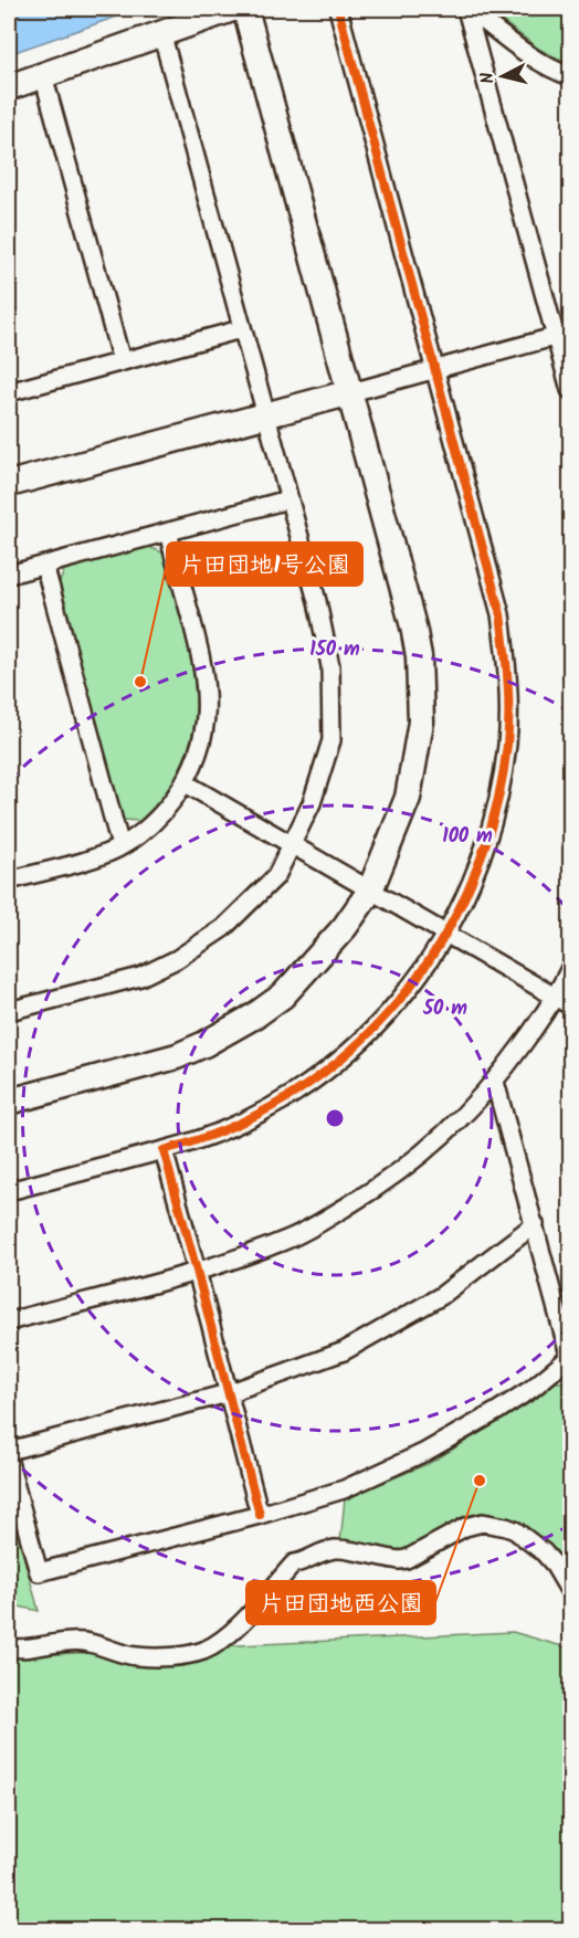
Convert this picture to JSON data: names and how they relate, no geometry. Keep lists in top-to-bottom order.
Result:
{
  "places": ["片田団地1号公園", "片田団地西公園"],
  "north": "left",
  "rings": ["150 m", "100 m", "50 m"]
}
